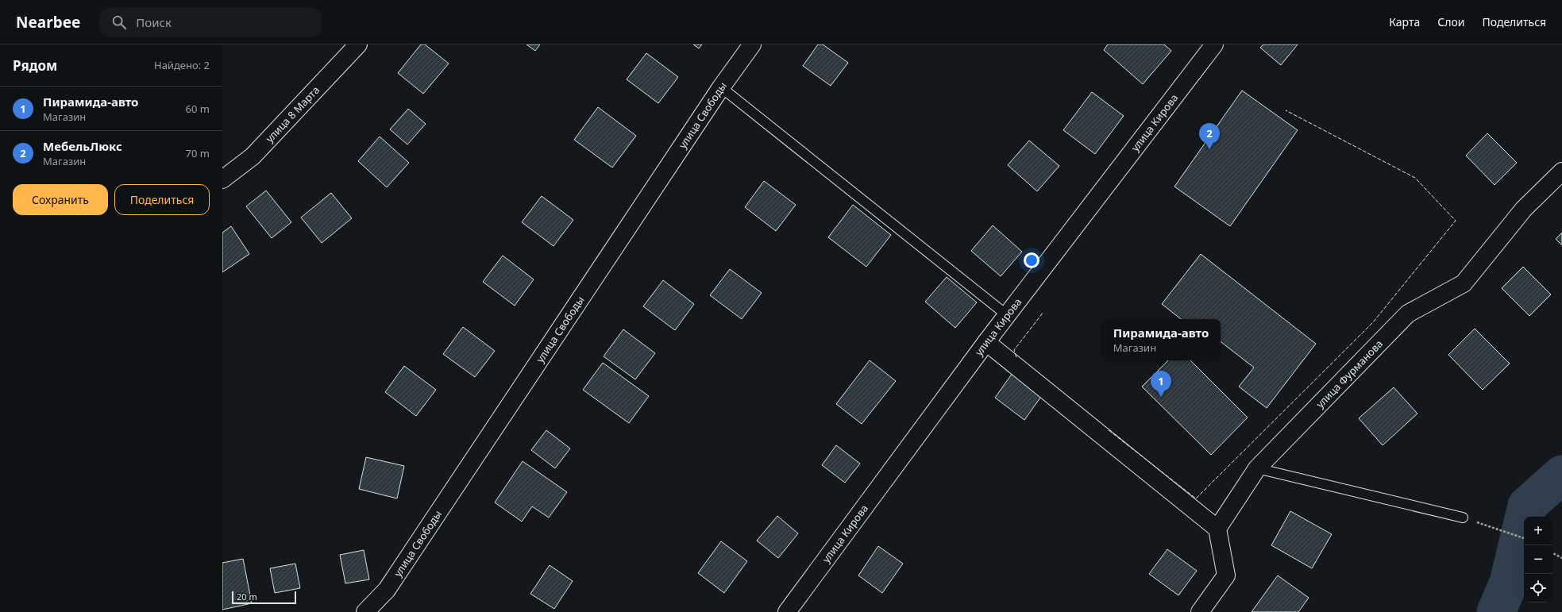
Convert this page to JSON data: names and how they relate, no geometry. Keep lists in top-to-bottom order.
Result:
{
  "streets": {
    "street": [
      "улица 8 Марта",
      "улица Свободы",
      "улица Кирова",
      "улица Фурманова"
    ]
  },
  "scale_bar": "20 m",
  "page": {
    "header": "Nearbee",
    "search": "Поиск",
    "nav": ["Карта", "Слои", "Поделиться"],
    "heading": ["Рядом", "Найдено: 2"],
    "list": [
      {
        "mark": "1",
        "name": "Пирамида-авто",
        "note": "Магазин",
        "value": "60 m"
      },
      {
        "mark": "2",
        "name": "МебельЛюкс",
        "note": "Магазин",
        "value": "70 m"
      }
    ],
    "pins": ["2", "1"],
    "buttons": ["Сохранить", "Поделиться"],
    "popup": ["Пирамида-авто", "Магазин"],
    "map_buttons": ["+", "−"],
    "scale": "20 m"
  }
}
